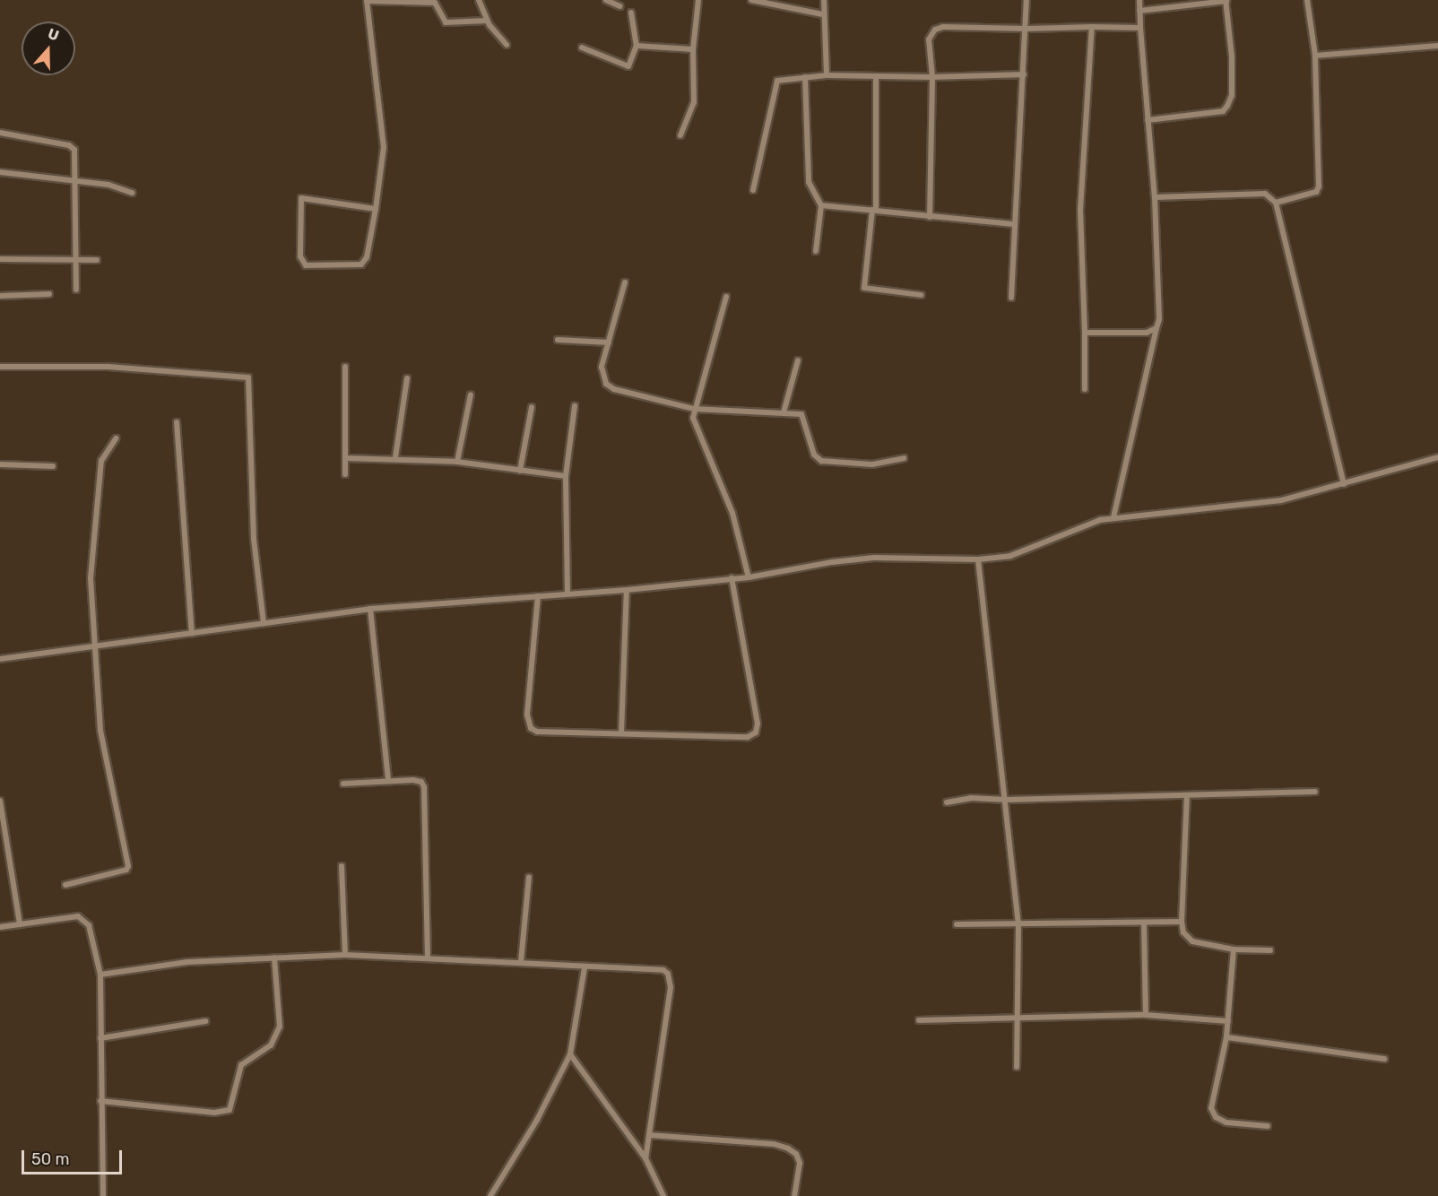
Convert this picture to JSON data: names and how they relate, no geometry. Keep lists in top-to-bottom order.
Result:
{
  "scale_bar": "50 m",
  "north": "top"
}
